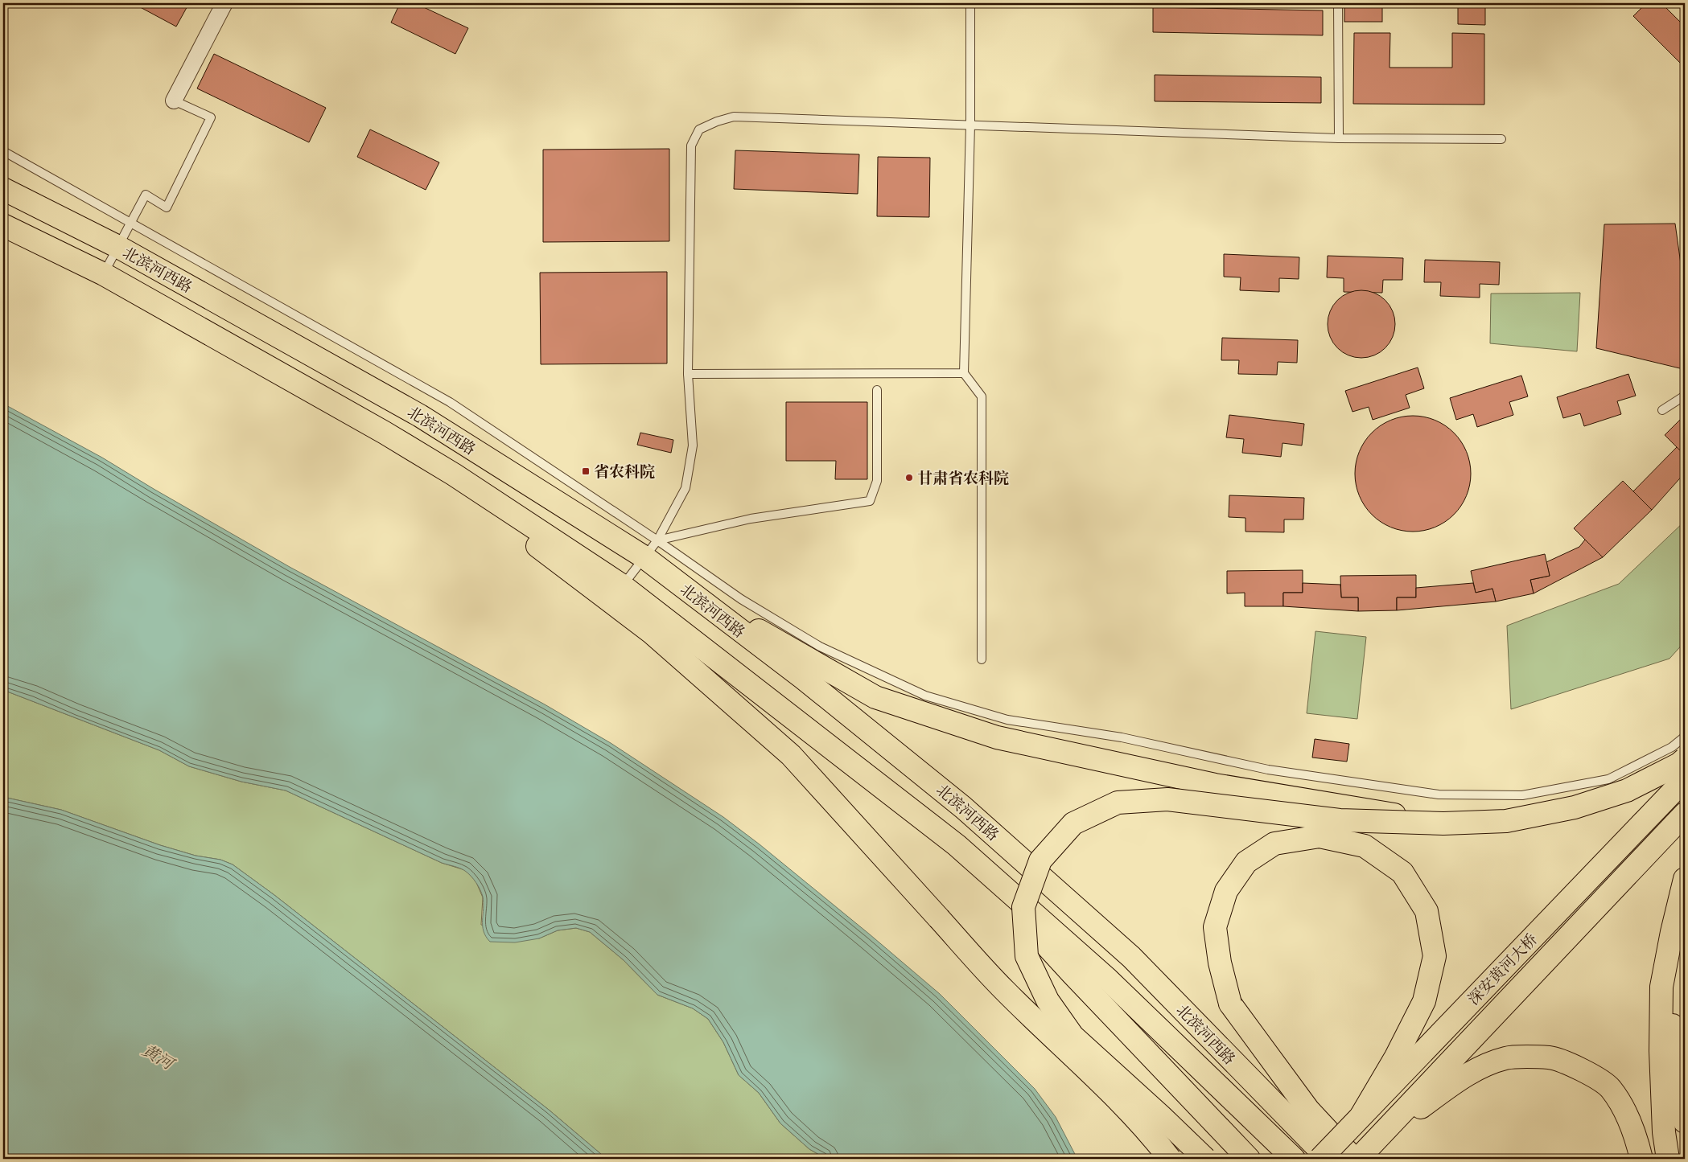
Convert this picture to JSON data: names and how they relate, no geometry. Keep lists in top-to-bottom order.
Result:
{
  "streets": {
    "main road": ["北滨河西路", "深安黄河大桥"]
  },
  "water": ["黄河"],
  "places": {
    "transit": ["省农科院"],
    "other": ["甘肃省农科院"]
  }
}
